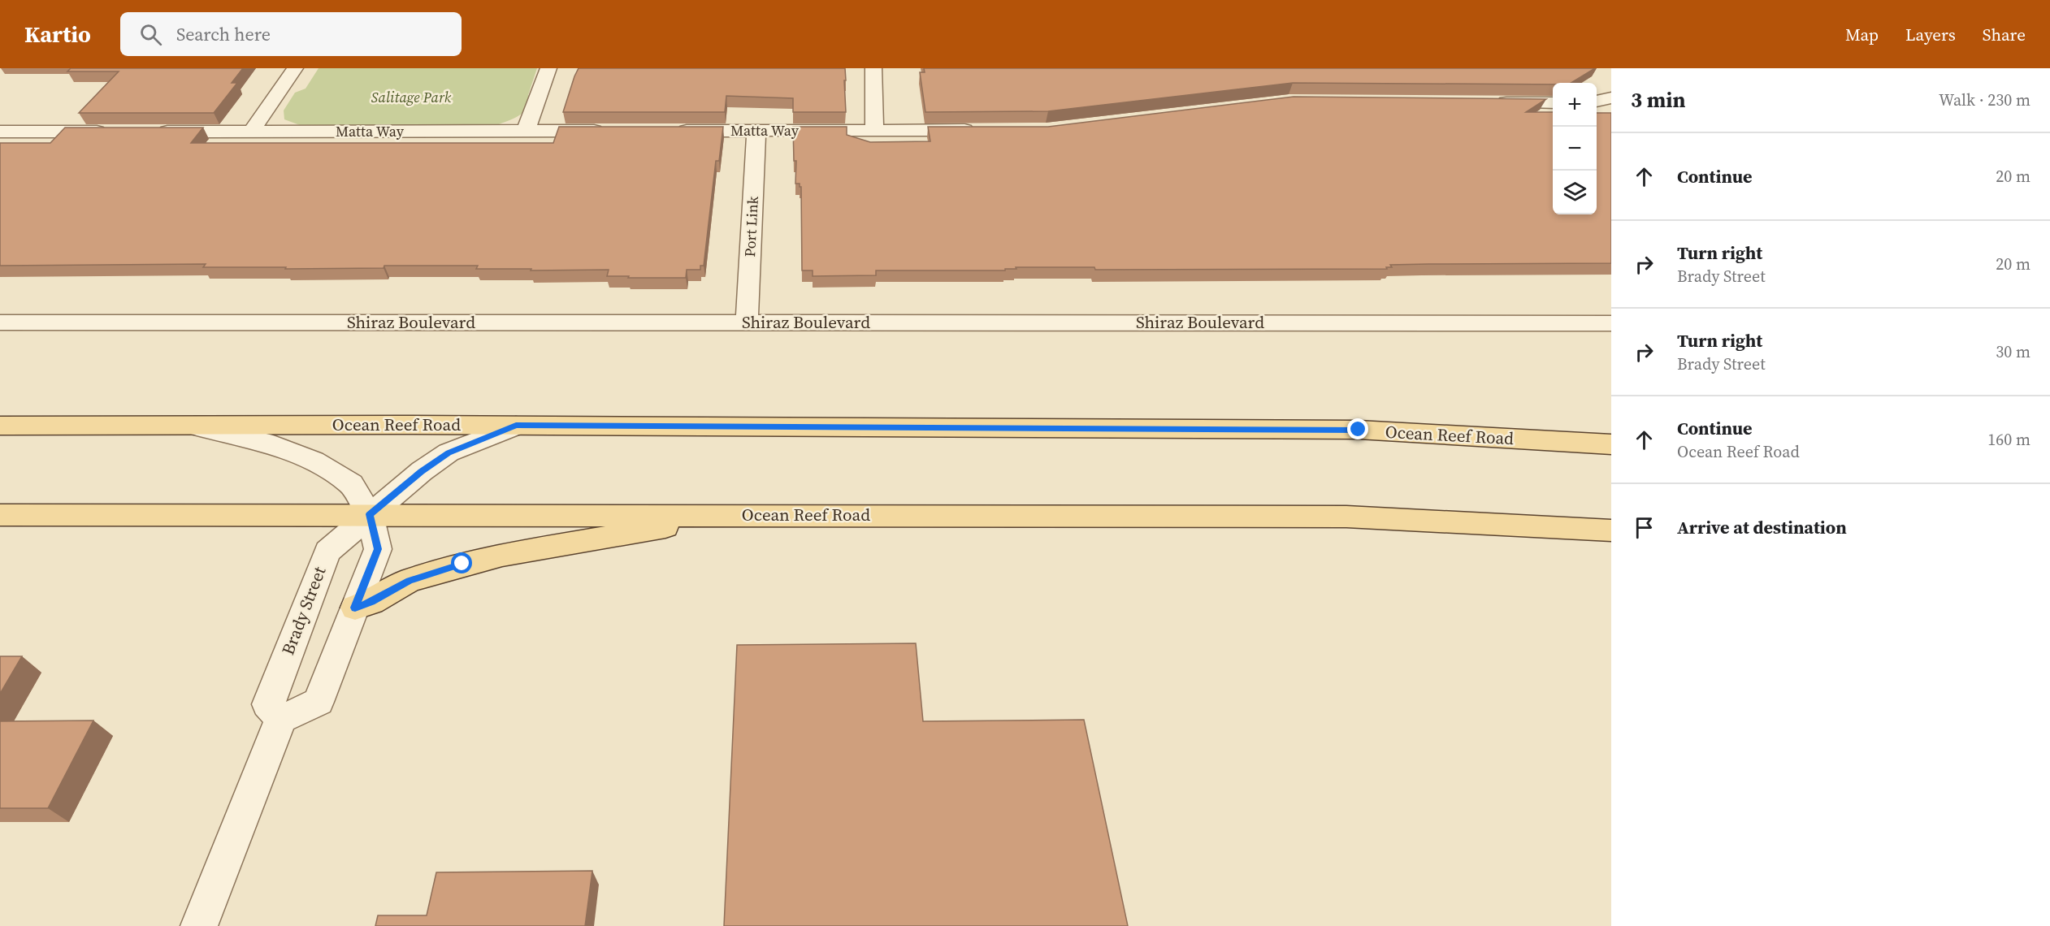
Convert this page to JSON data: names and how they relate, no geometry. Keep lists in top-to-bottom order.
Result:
{
  "streets": {
    "main road": ["Ocean Reef Road"],
    "street": [
      "Matta Way",
      "Port Link",
      "Shiraz Boulevard",
      "Brady Street"
    ]
  },
  "crossings": [
    ["Matta Way", "Port Link"],
    ["Port Link", "Shiraz Boulevard"],
    ["Ocean Reef Road", "Brady Street"]
  ],
  "parks": ["Salitage Park"],
  "page": {
    "header": "Kartio",
    "search": "Search here",
    "nav": ["Map", "Layers", "Share"],
    "heading": ["3 min", "Walk · 230 m"],
    "map_buttons": ["+", "−"],
    "list": [
      ["Continue", "20 m"],
      ["Turn right", "Brady Street", "20 m"],
      ["Turn right", "Brady Street", "30 m"],
      ["Continue", "Ocean Reef Road", "160 m"],
      "Arrive at destination"
    ]
  }
}
